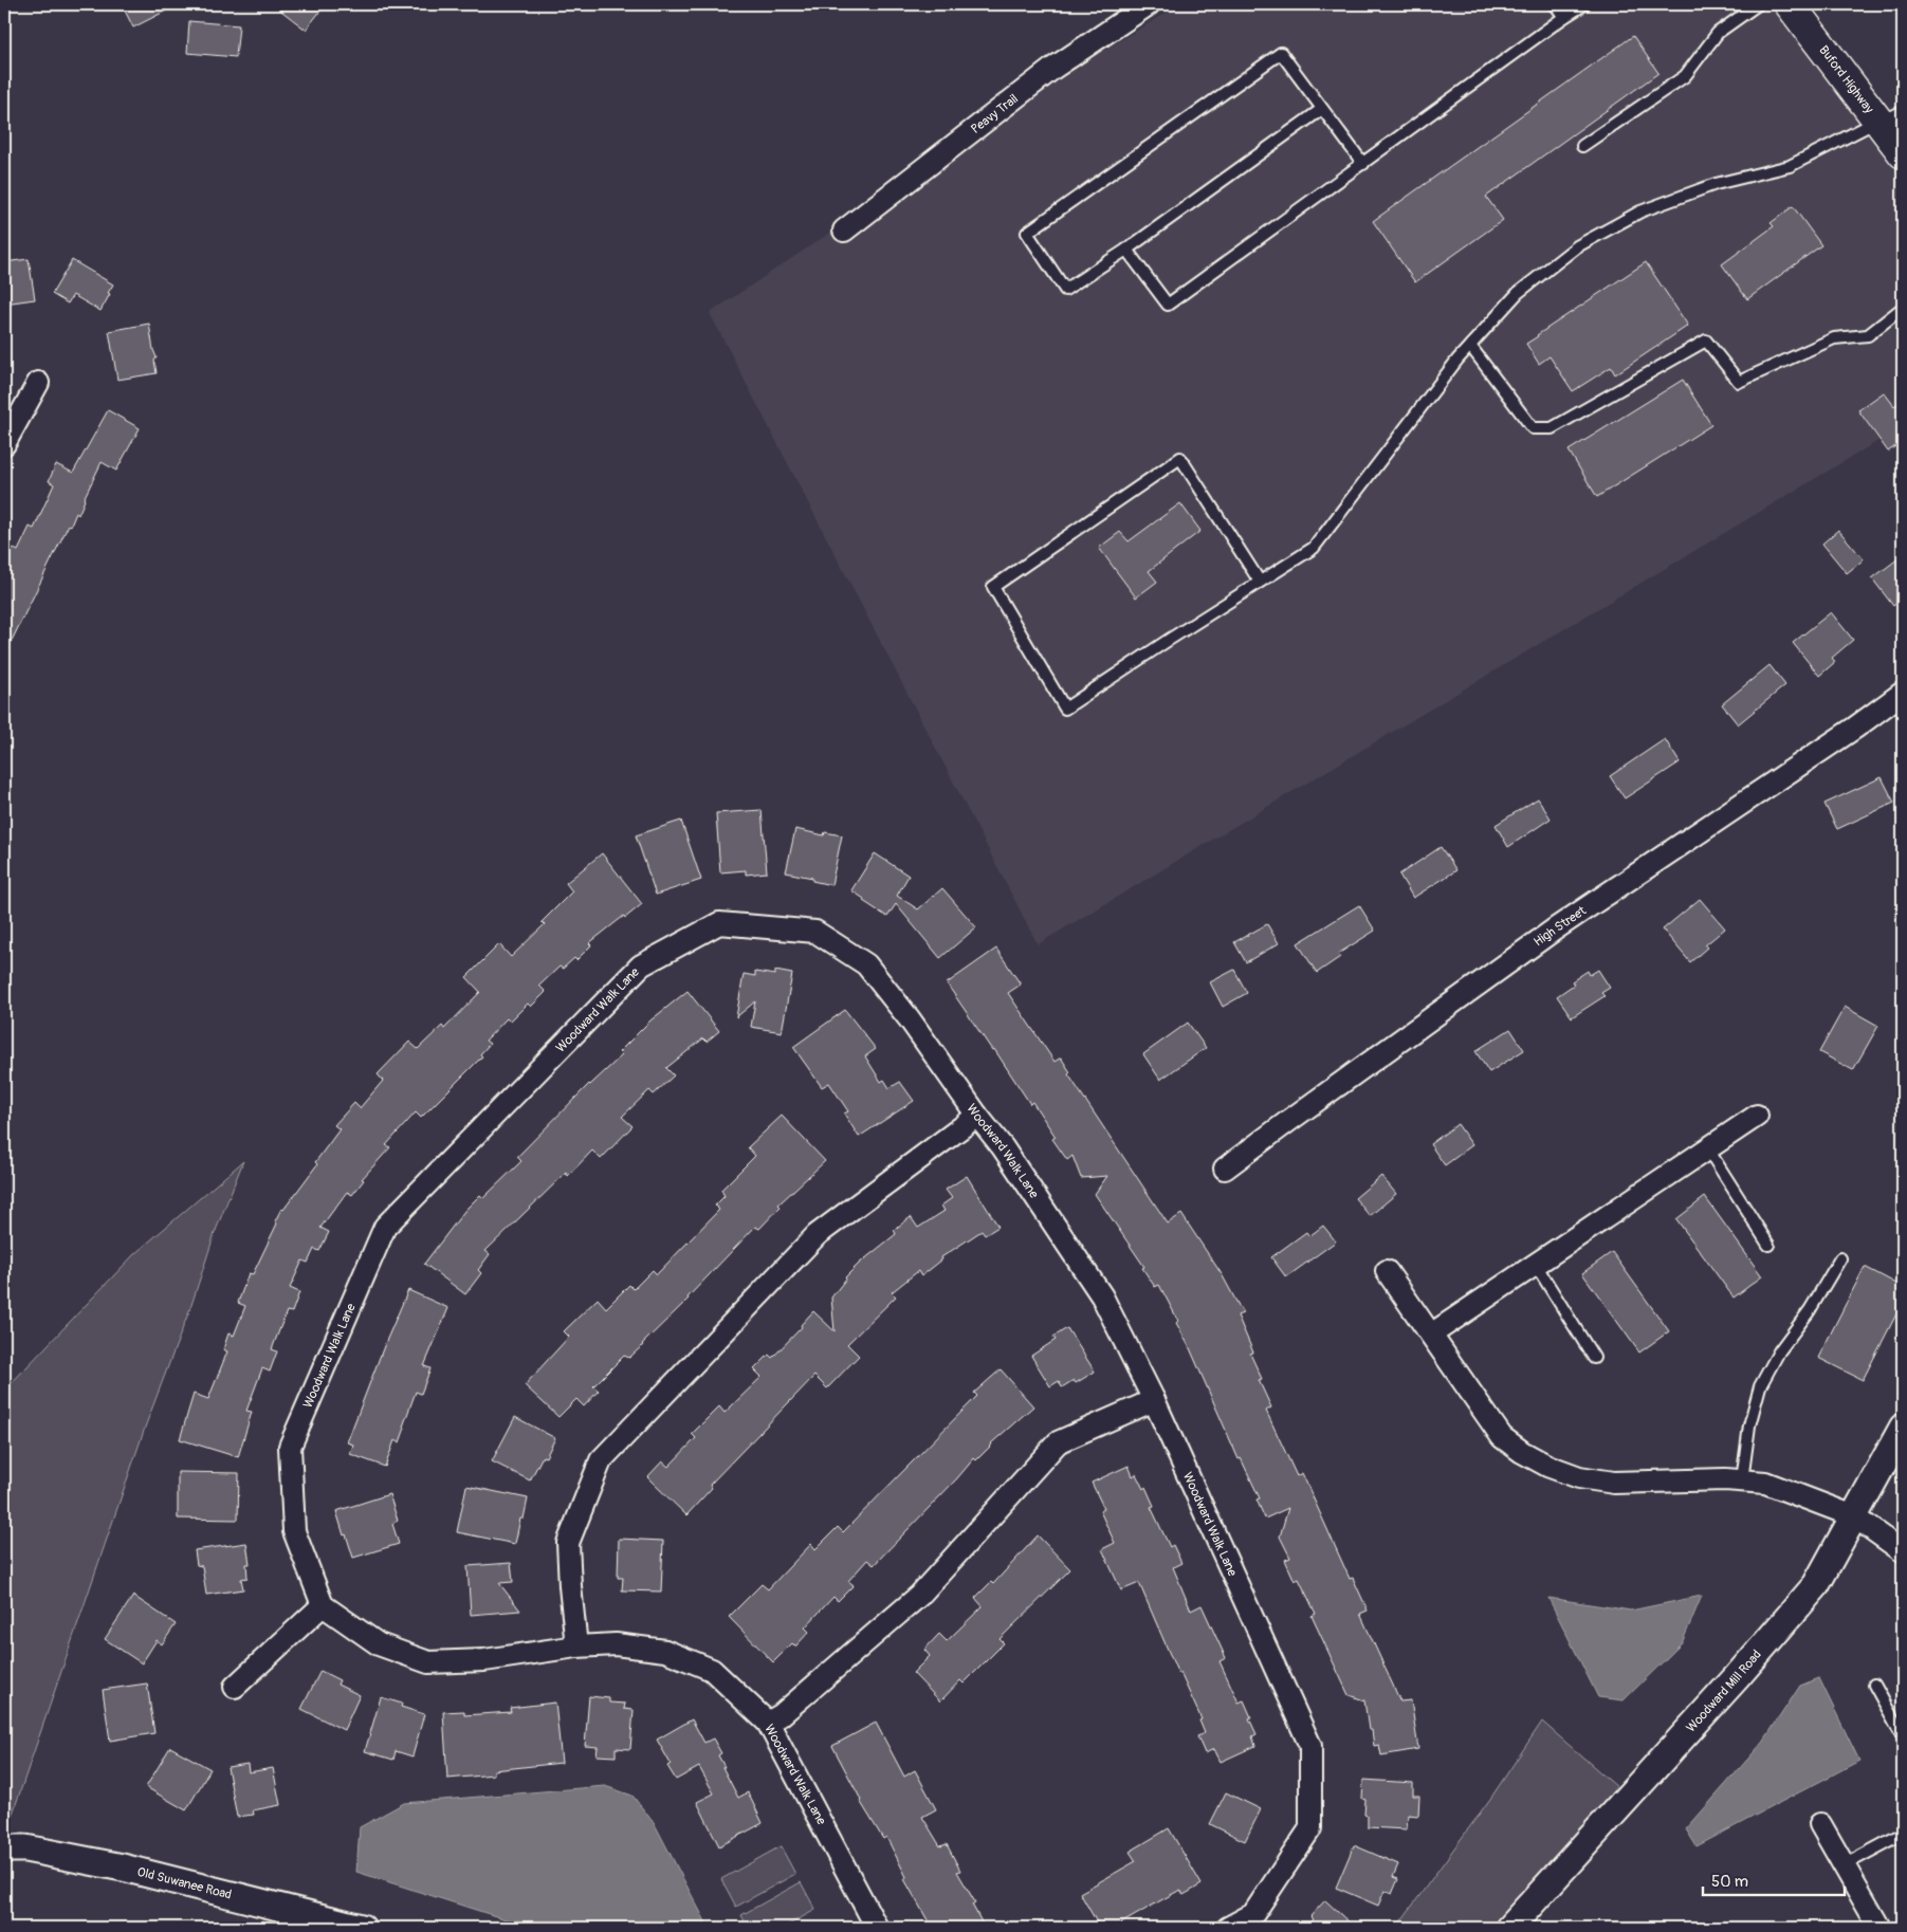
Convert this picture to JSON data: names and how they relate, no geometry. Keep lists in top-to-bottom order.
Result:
{
  "streets": {
    "main road": ["Buford Highway"],
    "street": [
      "Peavy Trail",
      "High Street",
      "Woodward Walk Lane",
      "Woodward Mill Road",
      "Old Suwanee Road"
    ]
  },
  "scale_bar": "50 m"
}
